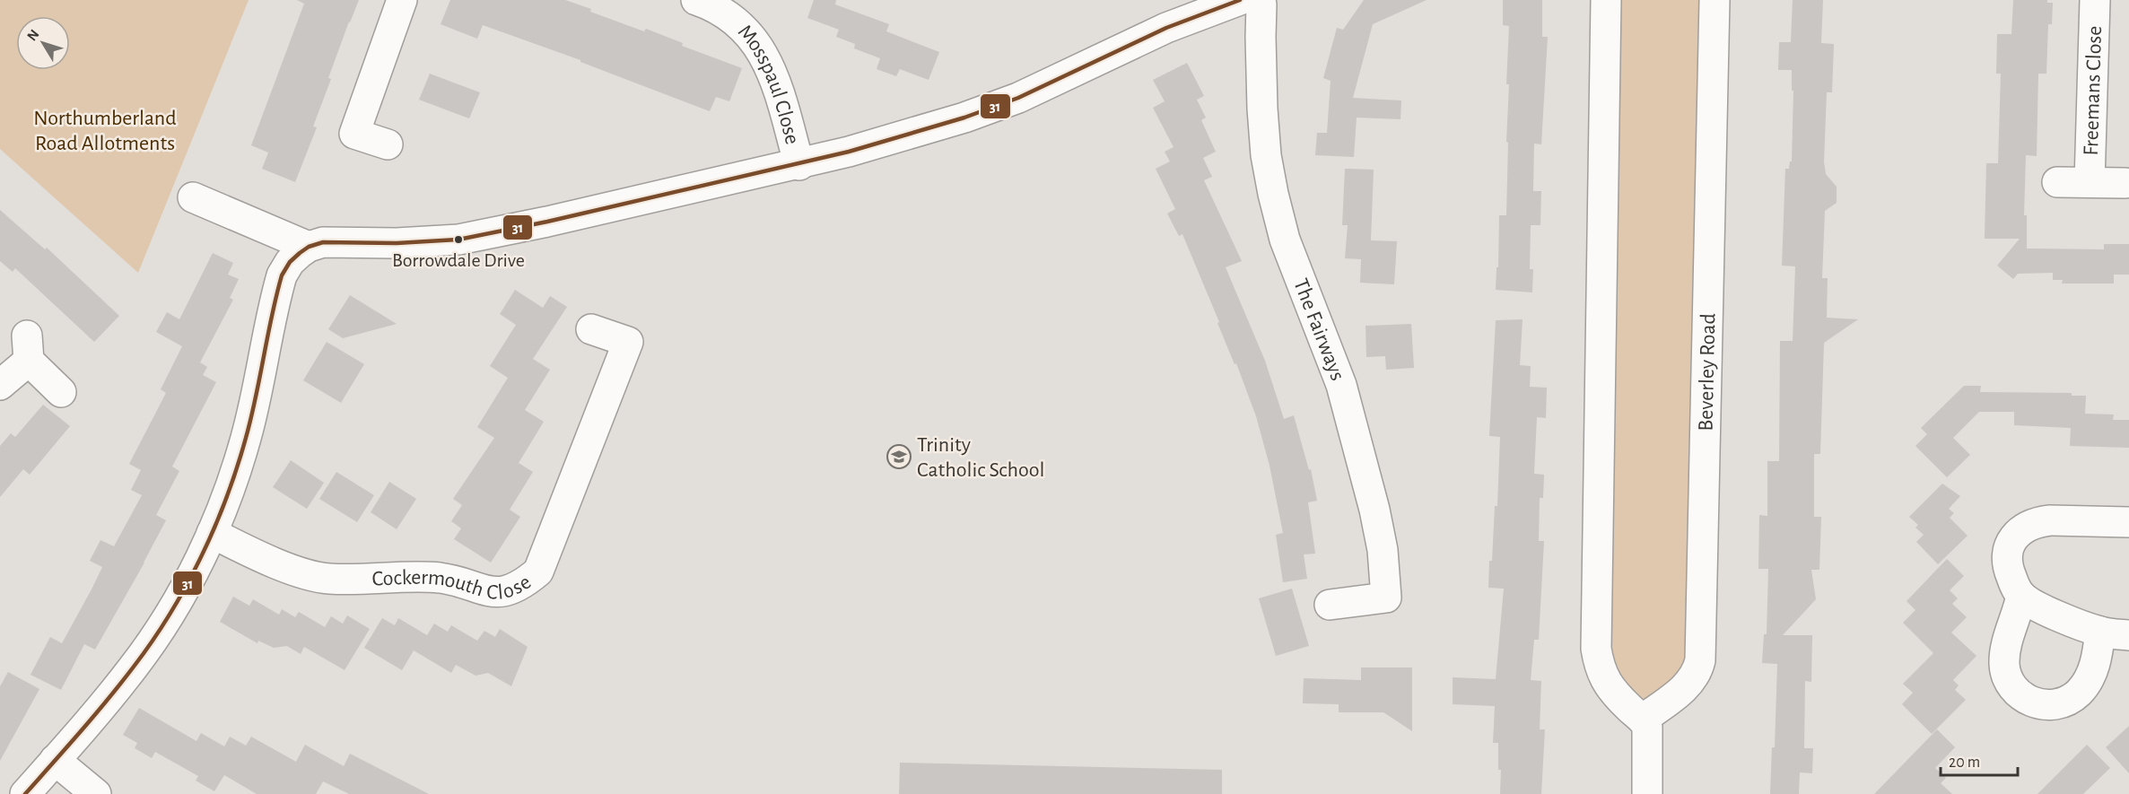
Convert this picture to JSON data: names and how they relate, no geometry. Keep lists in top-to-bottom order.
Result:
{
  "streets": {
    "street": [
      "Mosspaul Close",
      "Freemans Close",
      "The Fairways",
      "Beverley Road",
      "Cockermouth Close"
    ]
  },
  "parks": ["Northumberland Road Allotments"],
  "places": {
    "other": ["Borrowdale Drive"],
    "school or university": ["Trinity Catholic School"]
  },
  "lines": ["transit line 31"],
  "scale_bar": "20 m",
  "north": "top left"
}
